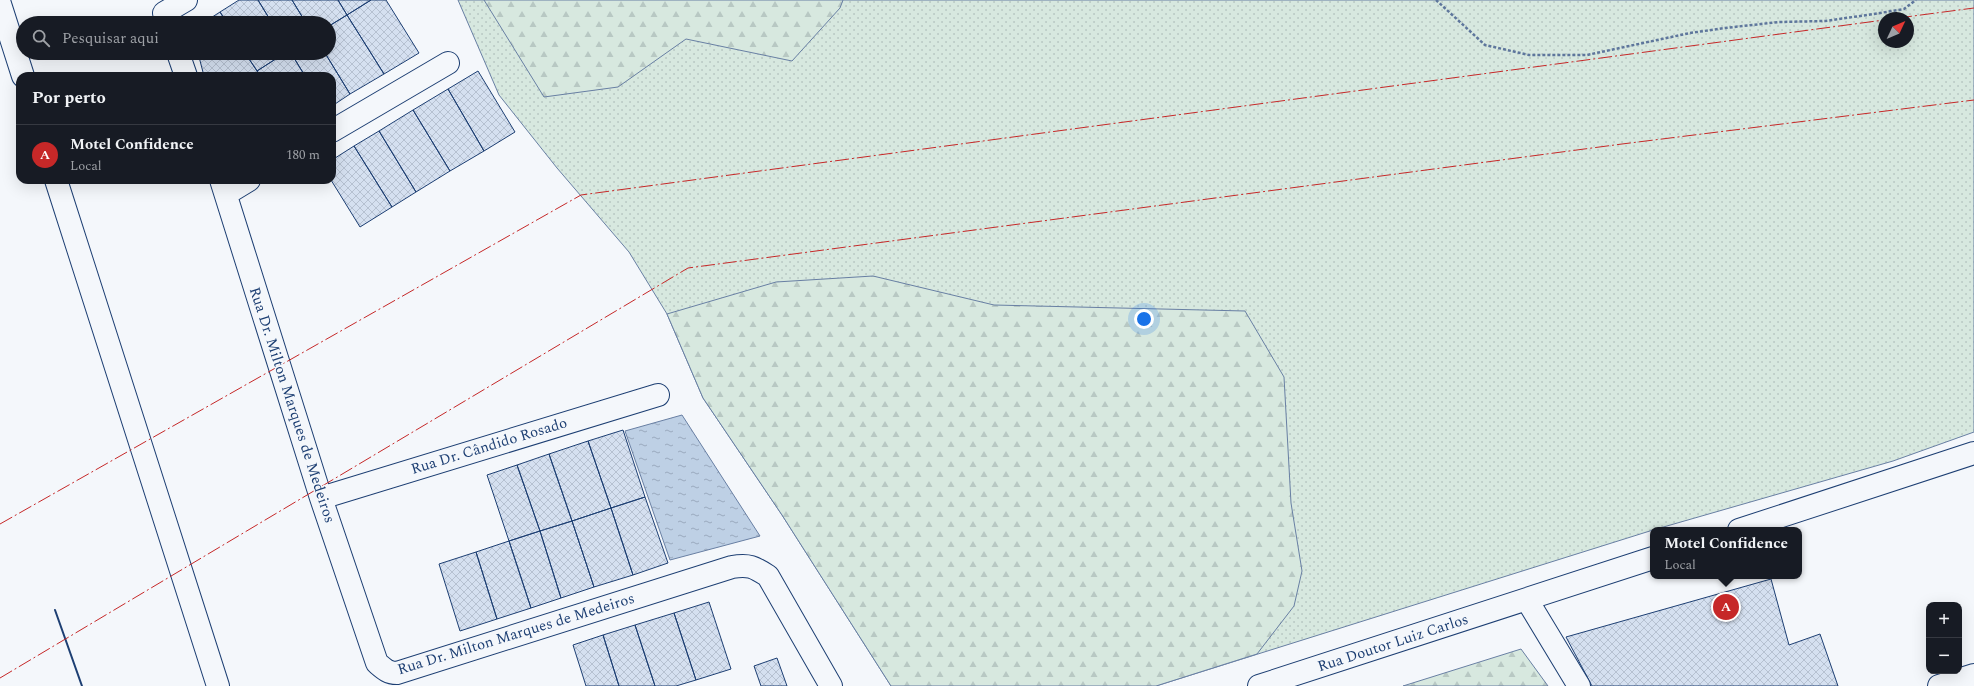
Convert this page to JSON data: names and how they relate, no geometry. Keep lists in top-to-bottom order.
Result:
{
  "streets": {
    "main road": ["Rua Dr. Milton Marques de Medeiros", "Rua Dr. Cândido Rosado", "Rua Doutor Luiz Carlos"]
  },
  "crossings": [
    ["Rua Dr. Milton Marques de Medeiros", "Rua Dr. Cândido Rosado"]
  ],
  "north": "top right",
  "page": {
    "search": "Pesquisar aqui",
    "heading": "Por perto",
    "list": [
      {
        "mark": "A",
        "name": "Motel Confidence",
        "note": "Local",
        "value": "180 m"
      }
    ],
    "popup": ["Motel Confidence", "Local"],
    "pins": "A",
    "map_buttons": ["+", "−"]
  }
}
